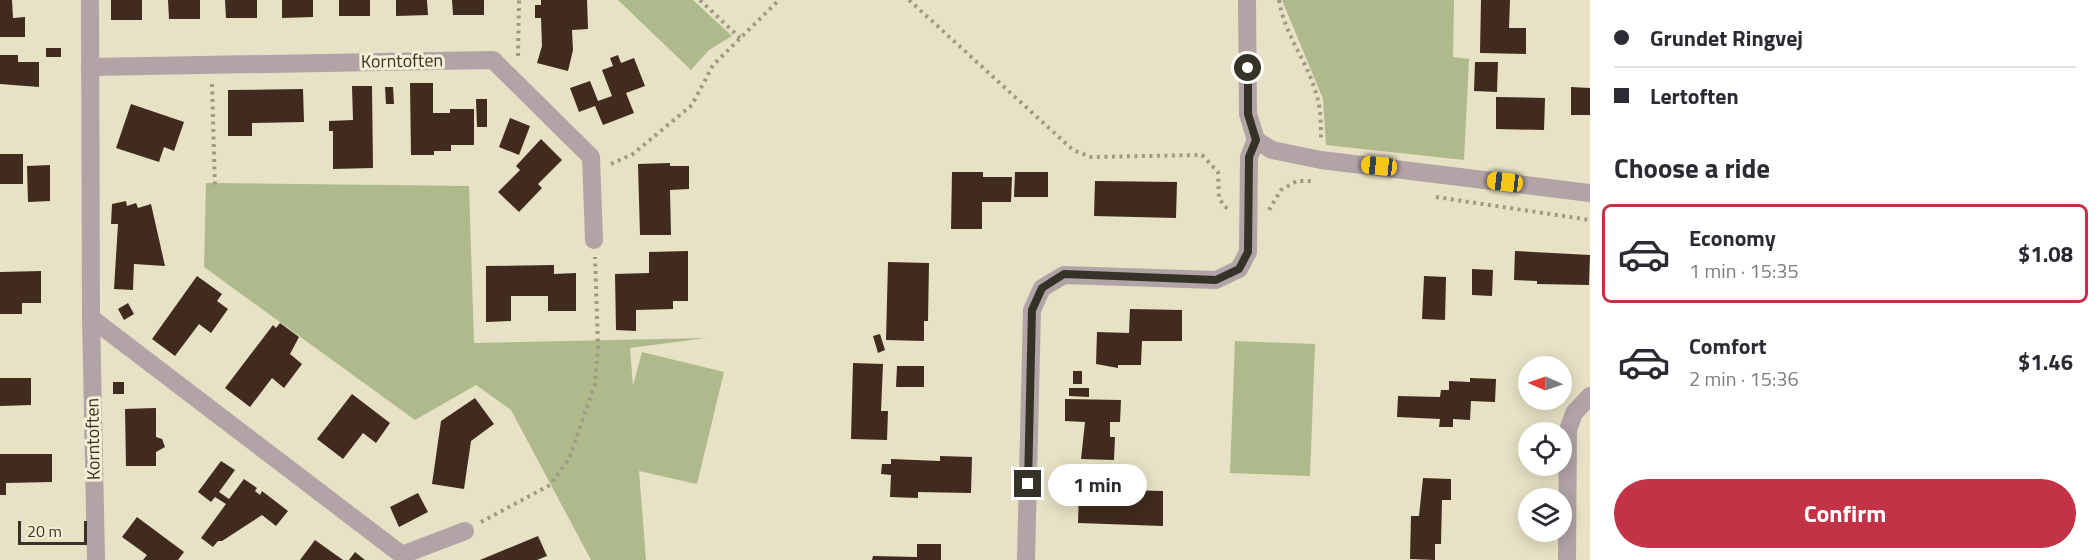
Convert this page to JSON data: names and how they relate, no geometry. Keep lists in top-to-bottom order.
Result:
{
  "streets": {
    "street": ["Korntoften"]
  },
  "scale_bar": "20 m",
  "north": "left",
  "page": {
    "banner": ["Grundet Ringvej", "Lertoften"],
    "heading": "Choose a ride",
    "list": [
      {
        "name": "Economy",
        "note": "1 min · 15:35",
        "value": "$1.08"
      },
      {
        "name": "Comfort",
        "note": "2 min · 15:36",
        "value": "$1.46"
      }
    ],
    "bubble": "1 min",
    "buttons": "Confirm",
    "scale": "20 m"
  }
}
